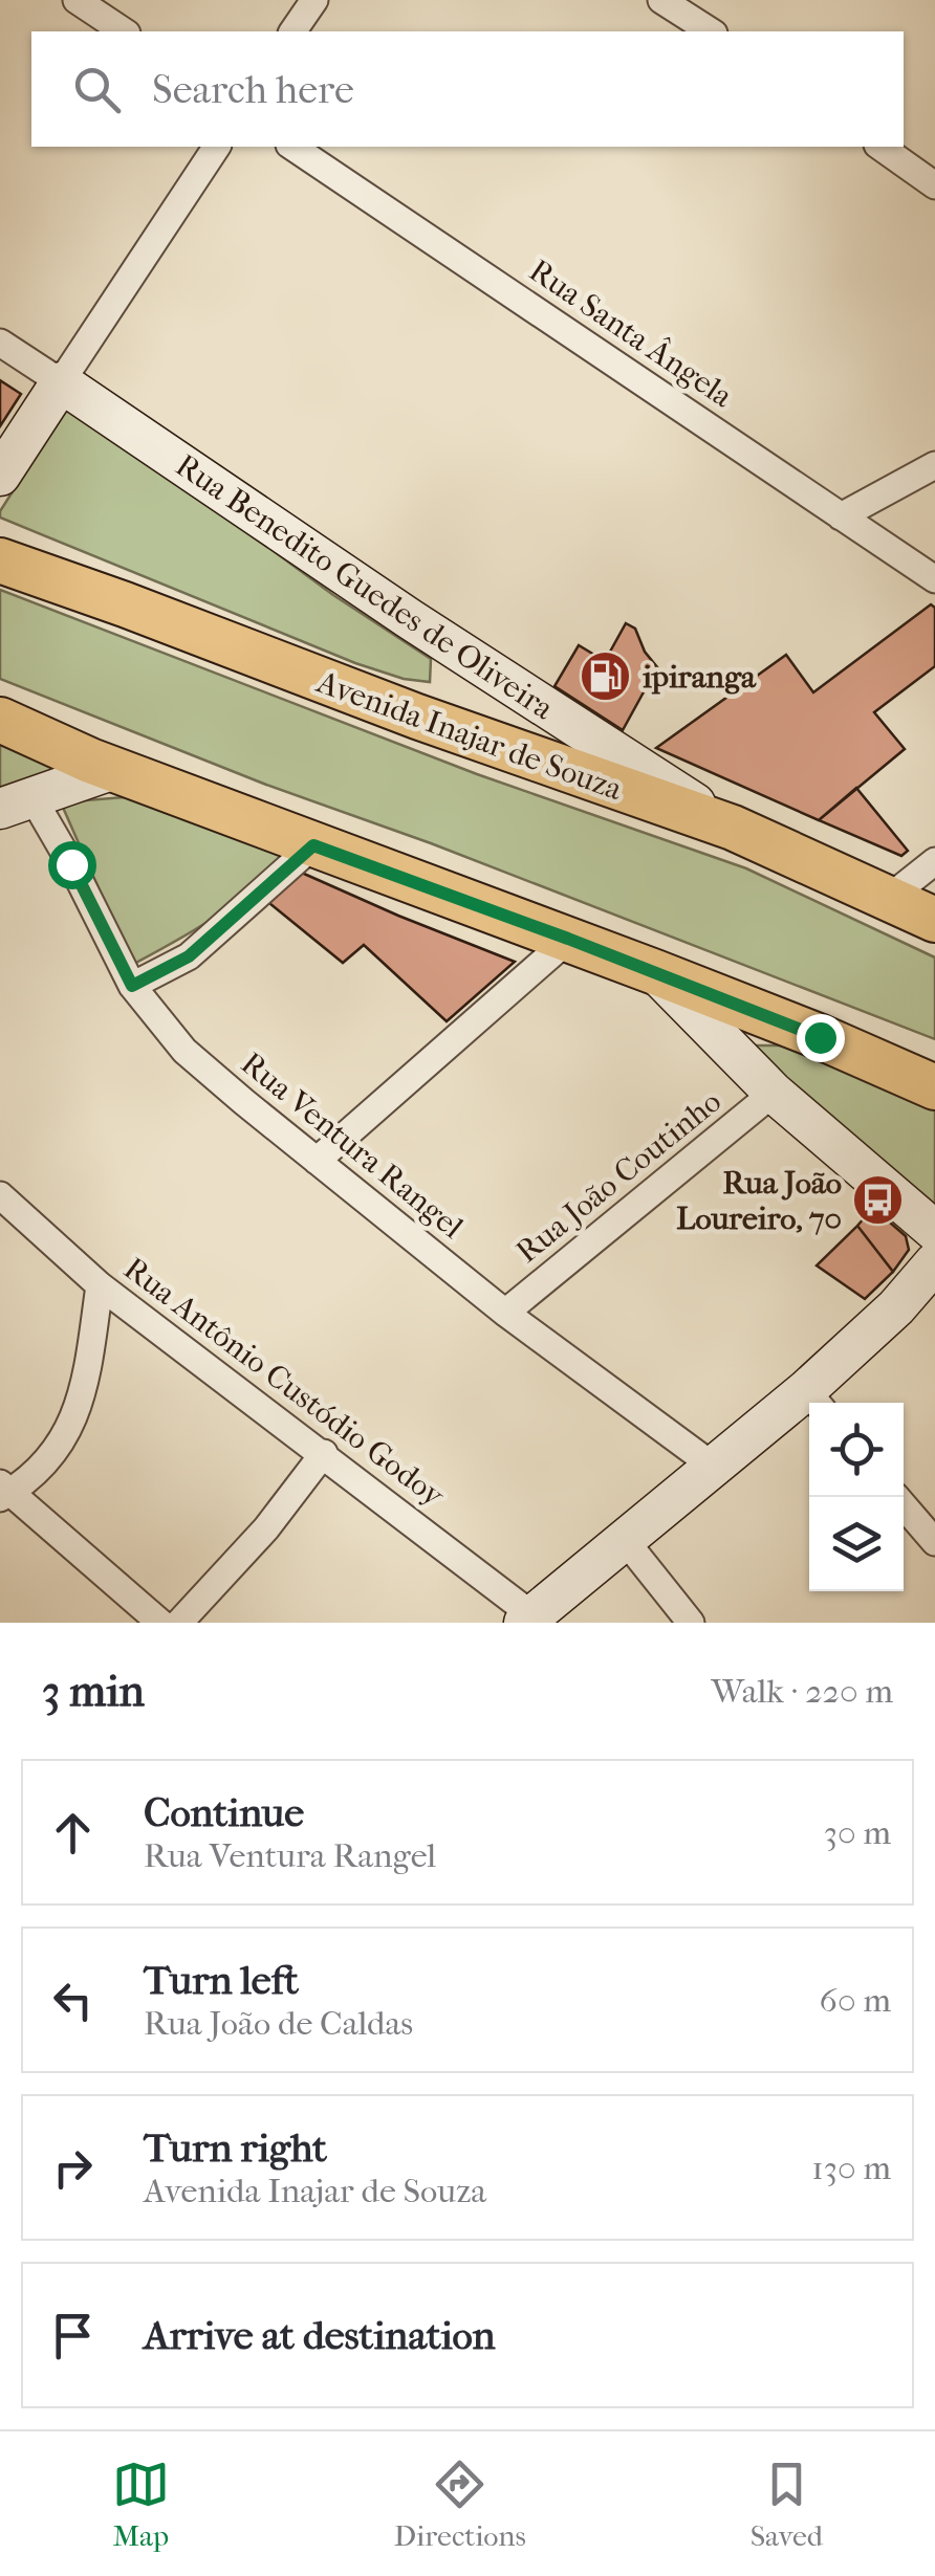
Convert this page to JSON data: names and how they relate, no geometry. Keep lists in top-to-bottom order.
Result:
{
  "streets": {
    "main road": ["Avenida Inajar de Souza"],
    "street": [
      "Rua Santa Ângela",
      "Rua Benedito Guedes de Oliveira",
      "Rua Ventura Rangel",
      "Rua João Coutinho",
      "Rua Antônio Custódio Godoy"
    ]
  },
  "crossings": [
    ["Rua Benedito Guedes de Oliveira", "Avenida Inajar de Souza"],
    ["Rua Ventura Rangel", "Rua João Coutinho"]
  ],
  "places": {
    "fuel station": ["ipiranga"],
    "bus stop": ["Rua João Loureiro, 70"]
  },
  "page": {
    "search": "Search here",
    "heading": ["3 min", "Walk · 220 m"],
    "list": [
      ["Continue", "Rua Ventura Rangel", "30 m"],
      ["Turn left", "Rua João de Caldas", "60 m"],
      ["Turn right", "Avenida Inajar de Souza", "130 m"],
      "Arrive at destination"
    ],
    "nav": ["Map", "Directions", "Saved"]
  }
}
